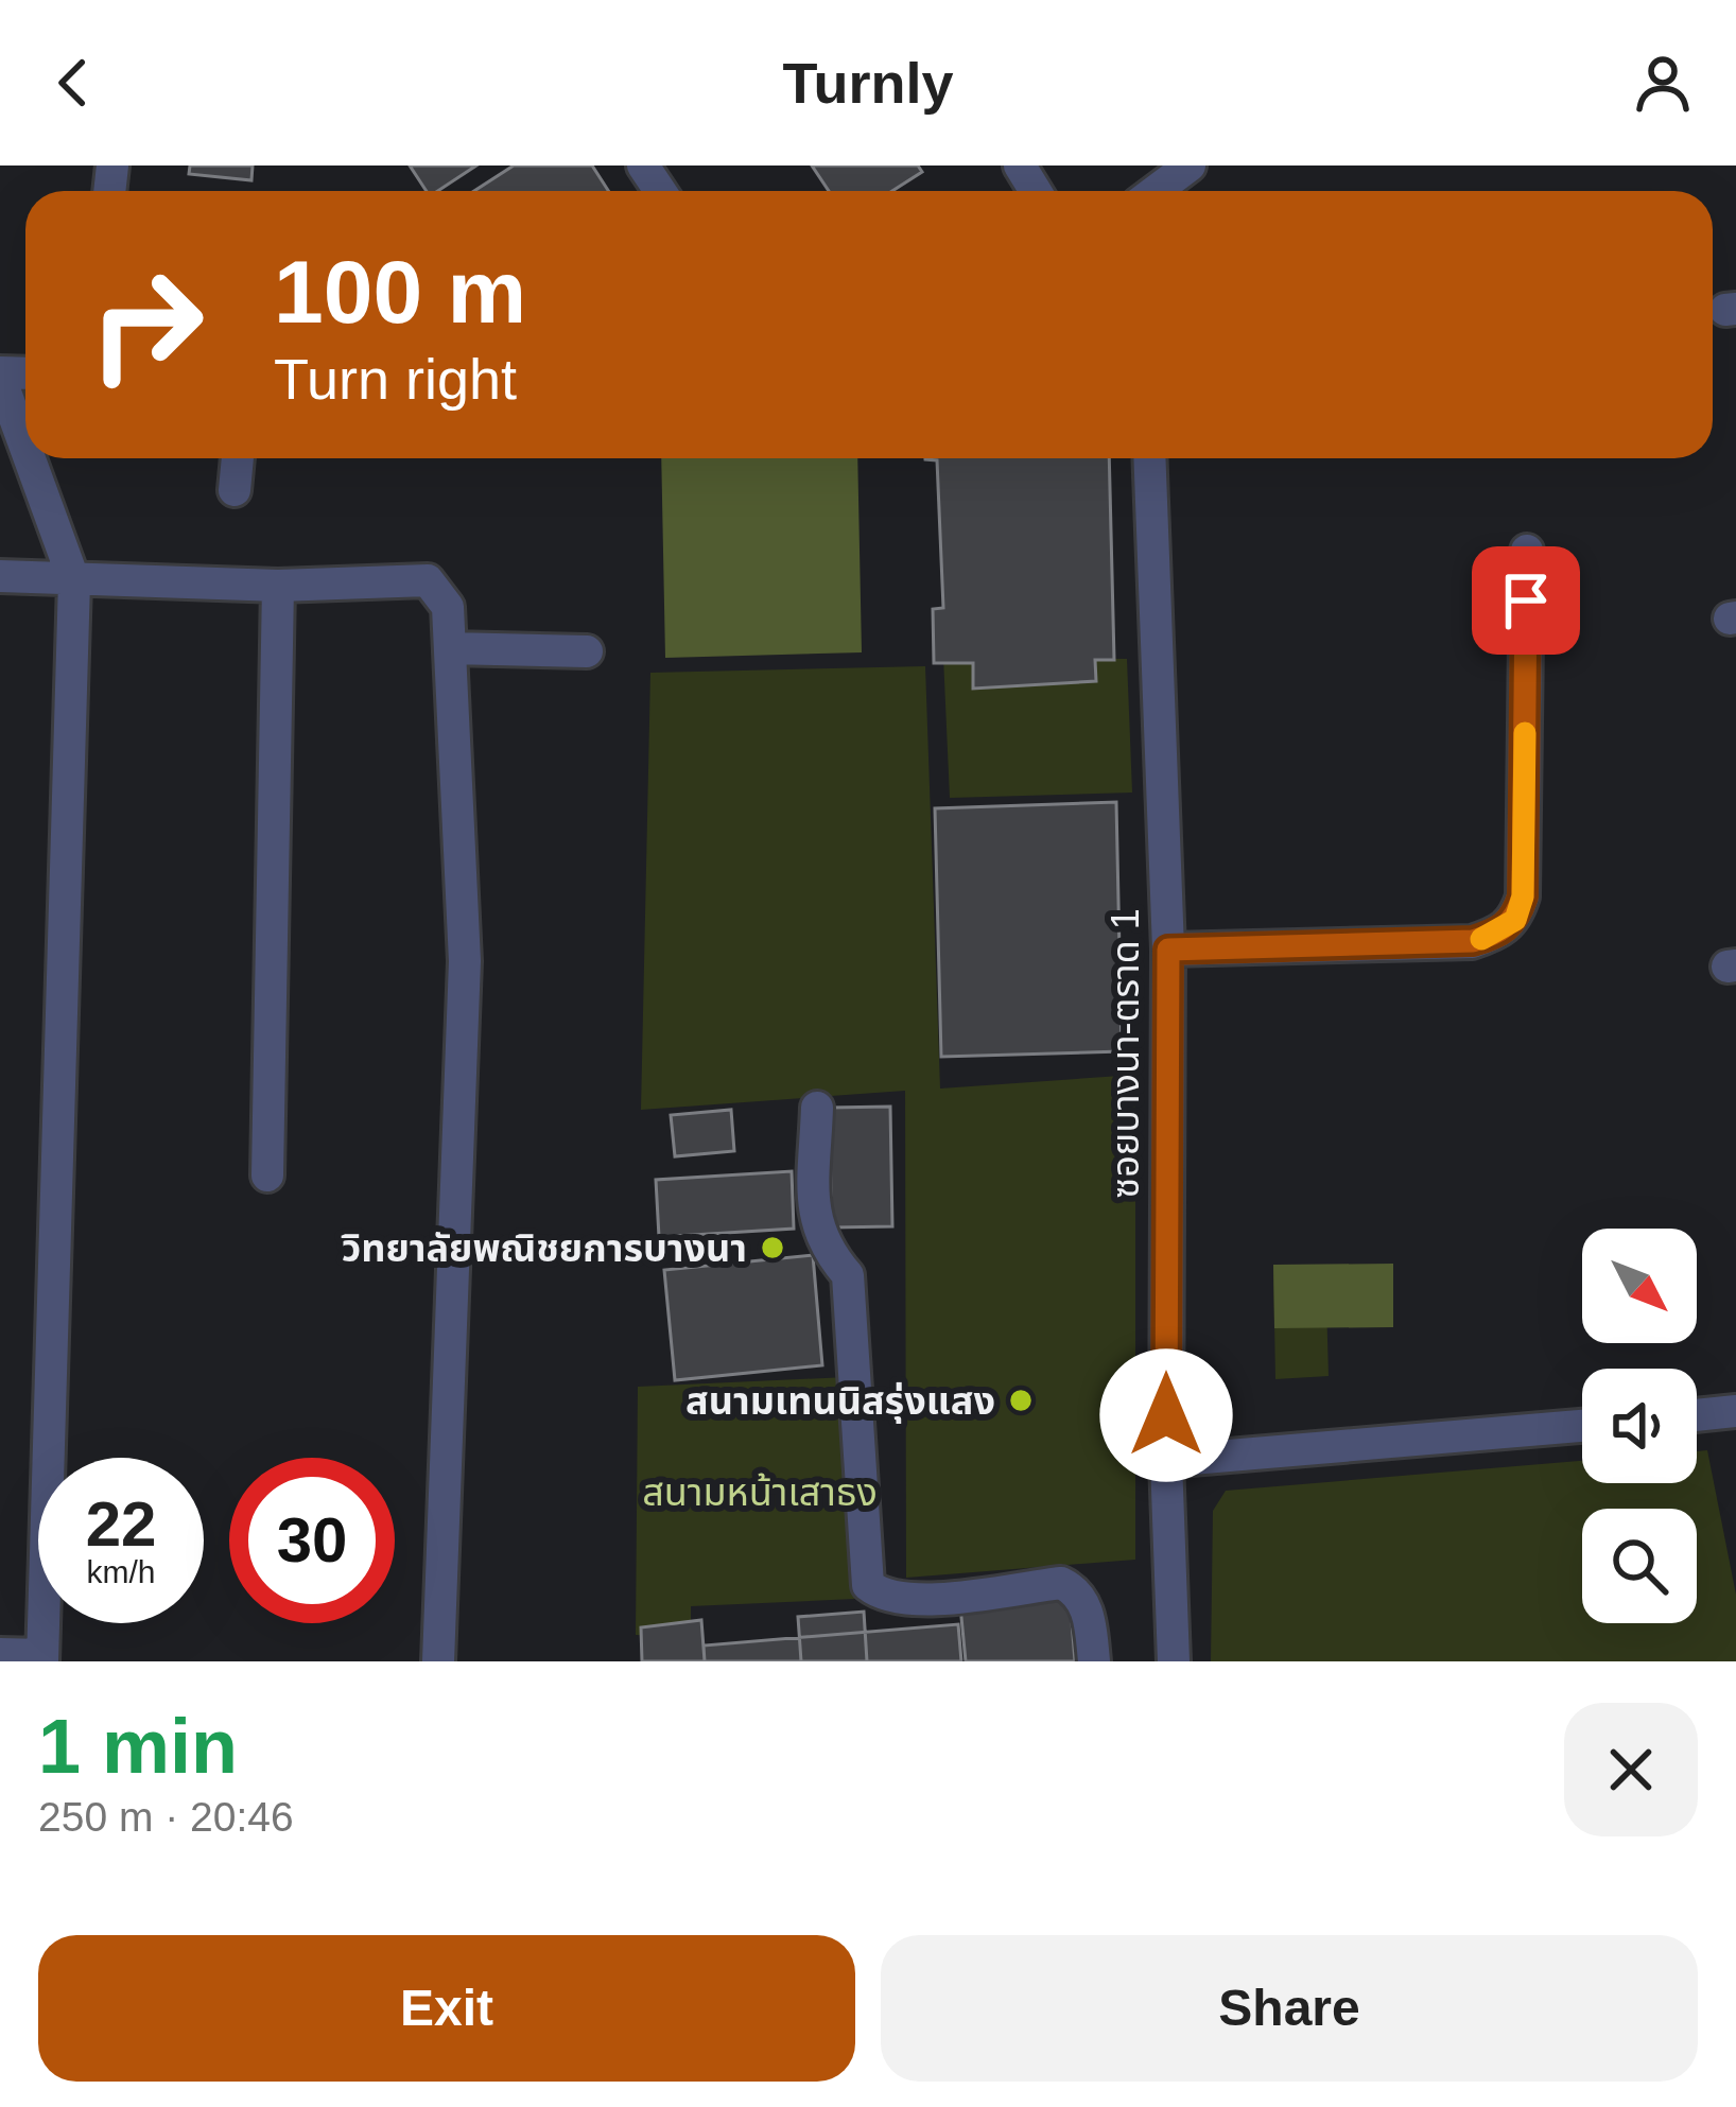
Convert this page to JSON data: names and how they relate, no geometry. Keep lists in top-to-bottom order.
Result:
{
  "streets": {
    "street": ["ซอยบางนา-ตราด 1"]
  },
  "parks": ["สนามหน้าเสาธง"],
  "places": ["วิทยาลัยพณิชยการบางนา", "สนามเทนนิสรุ่งแสง"],
  "north": "bottom right",
  "page": {
    "header": "Turnly",
    "turn": ["100 m", "Turn right"],
    "speed": "22 km/h",
    "limit": "30",
    "heading": ["1 min", "250 m · 20:46"],
    "buttons": ["Exit", "Share"]
  }
}
